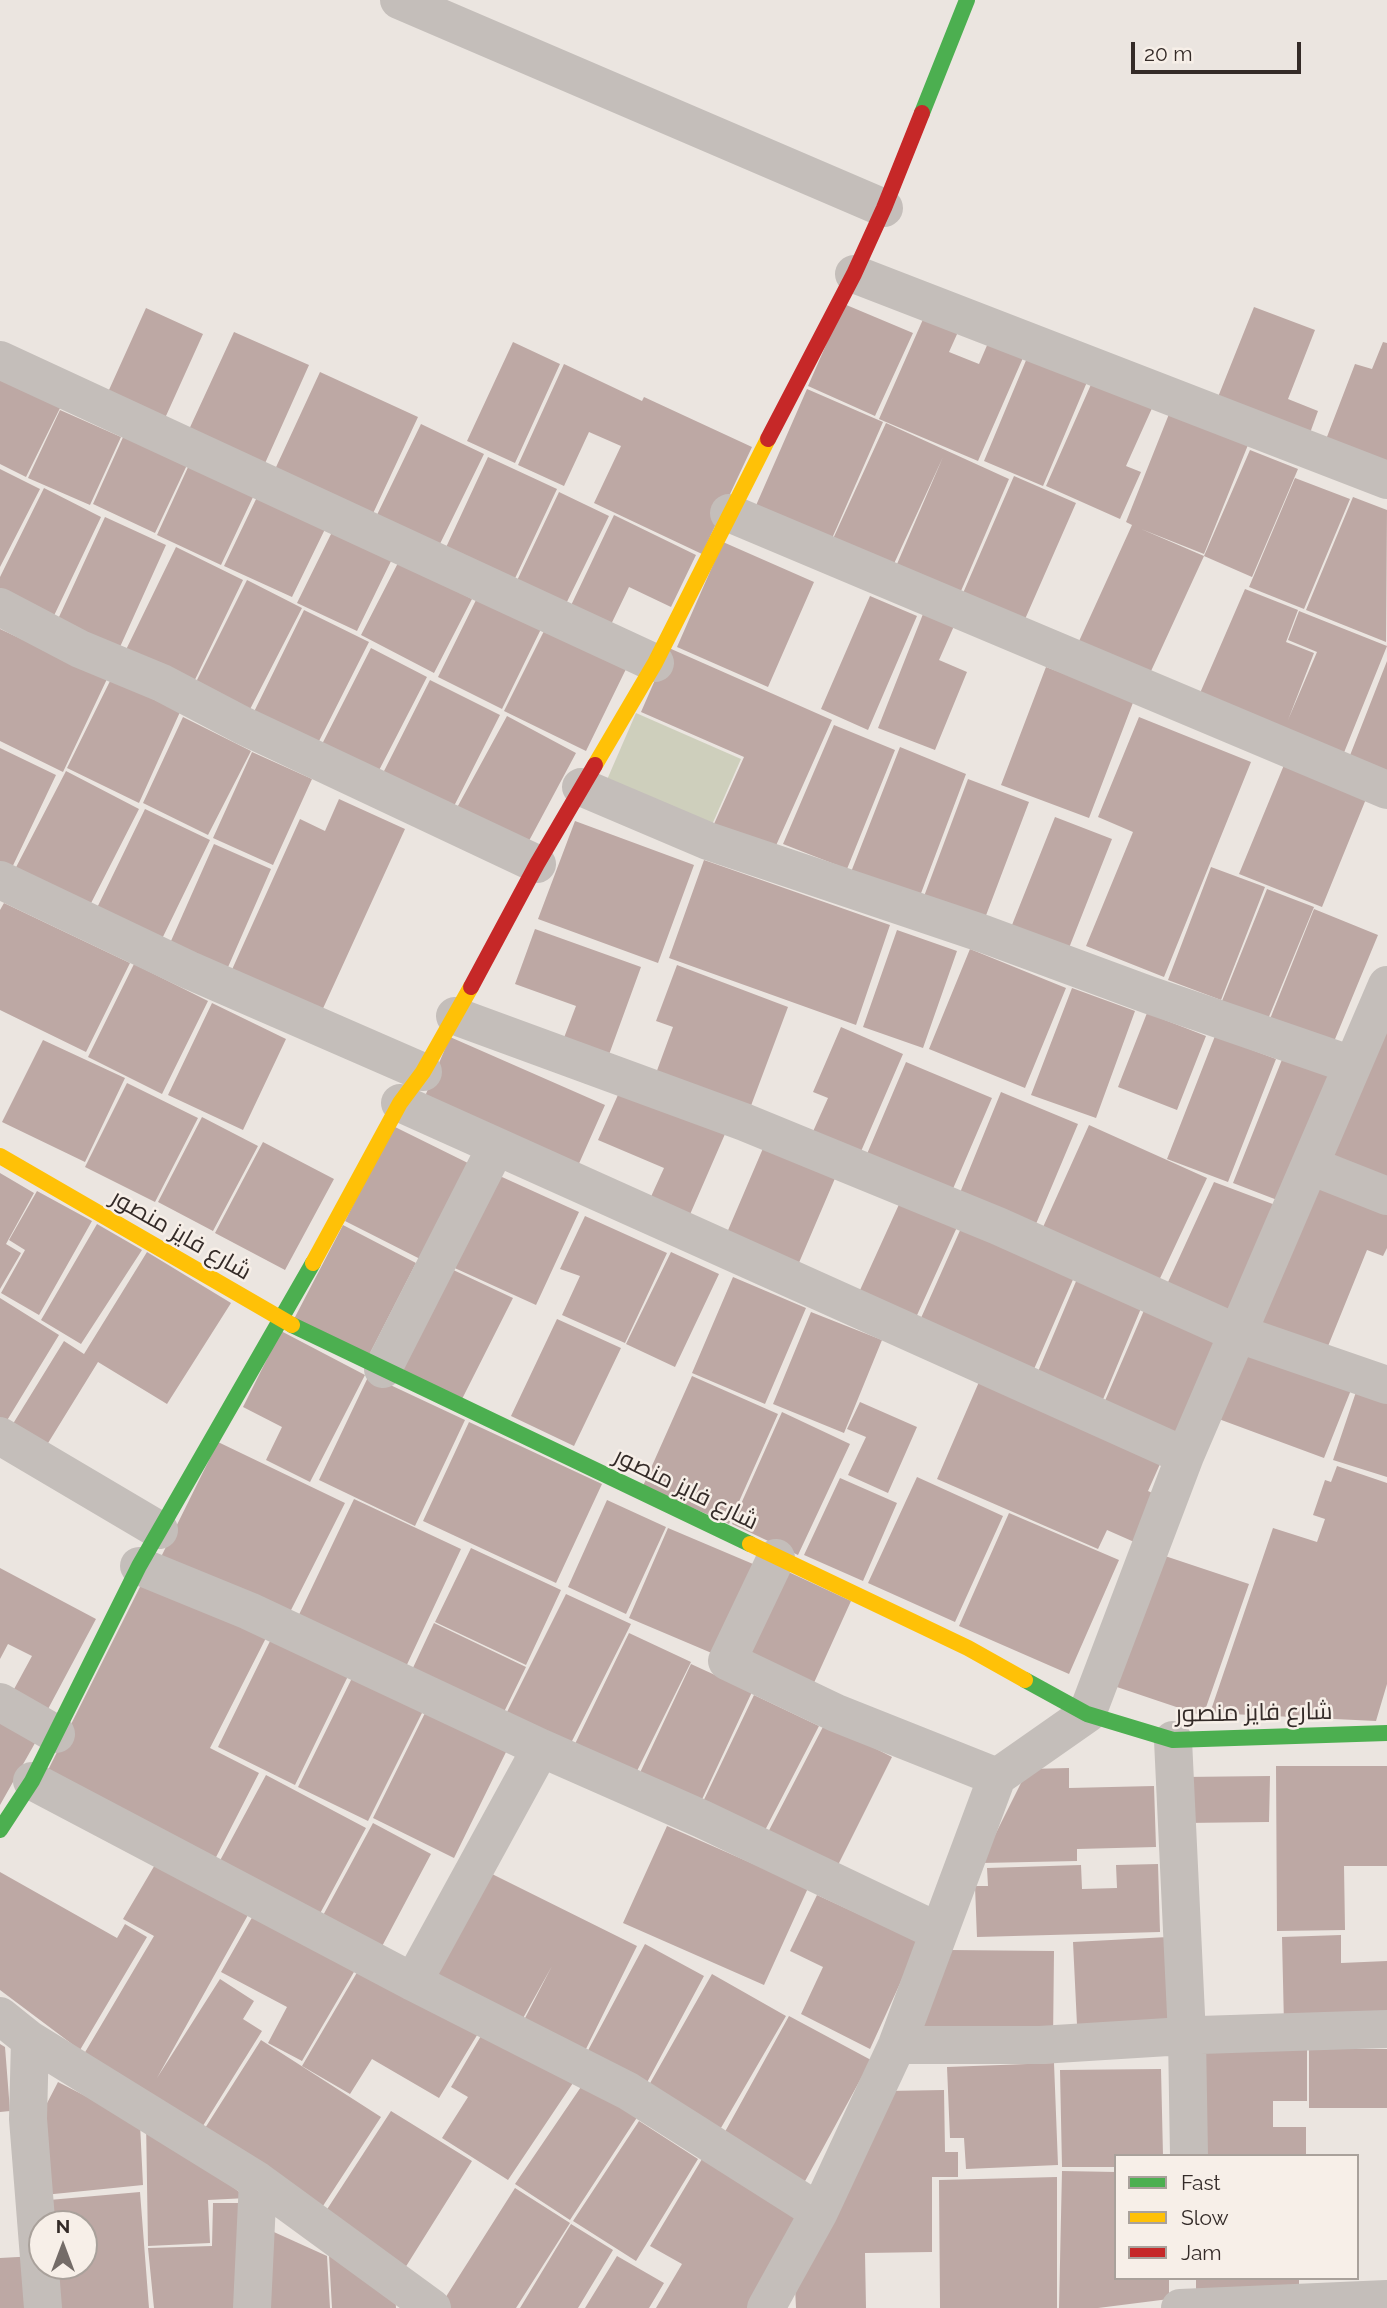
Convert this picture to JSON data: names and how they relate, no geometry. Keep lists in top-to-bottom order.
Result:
{
  "streets": {
    "street": ["شارع فايز منصور"]
  },
  "legend": ["Fast", "Slow", "Jam"],
  "scale_bar": "20 m",
  "north": "top"
}
